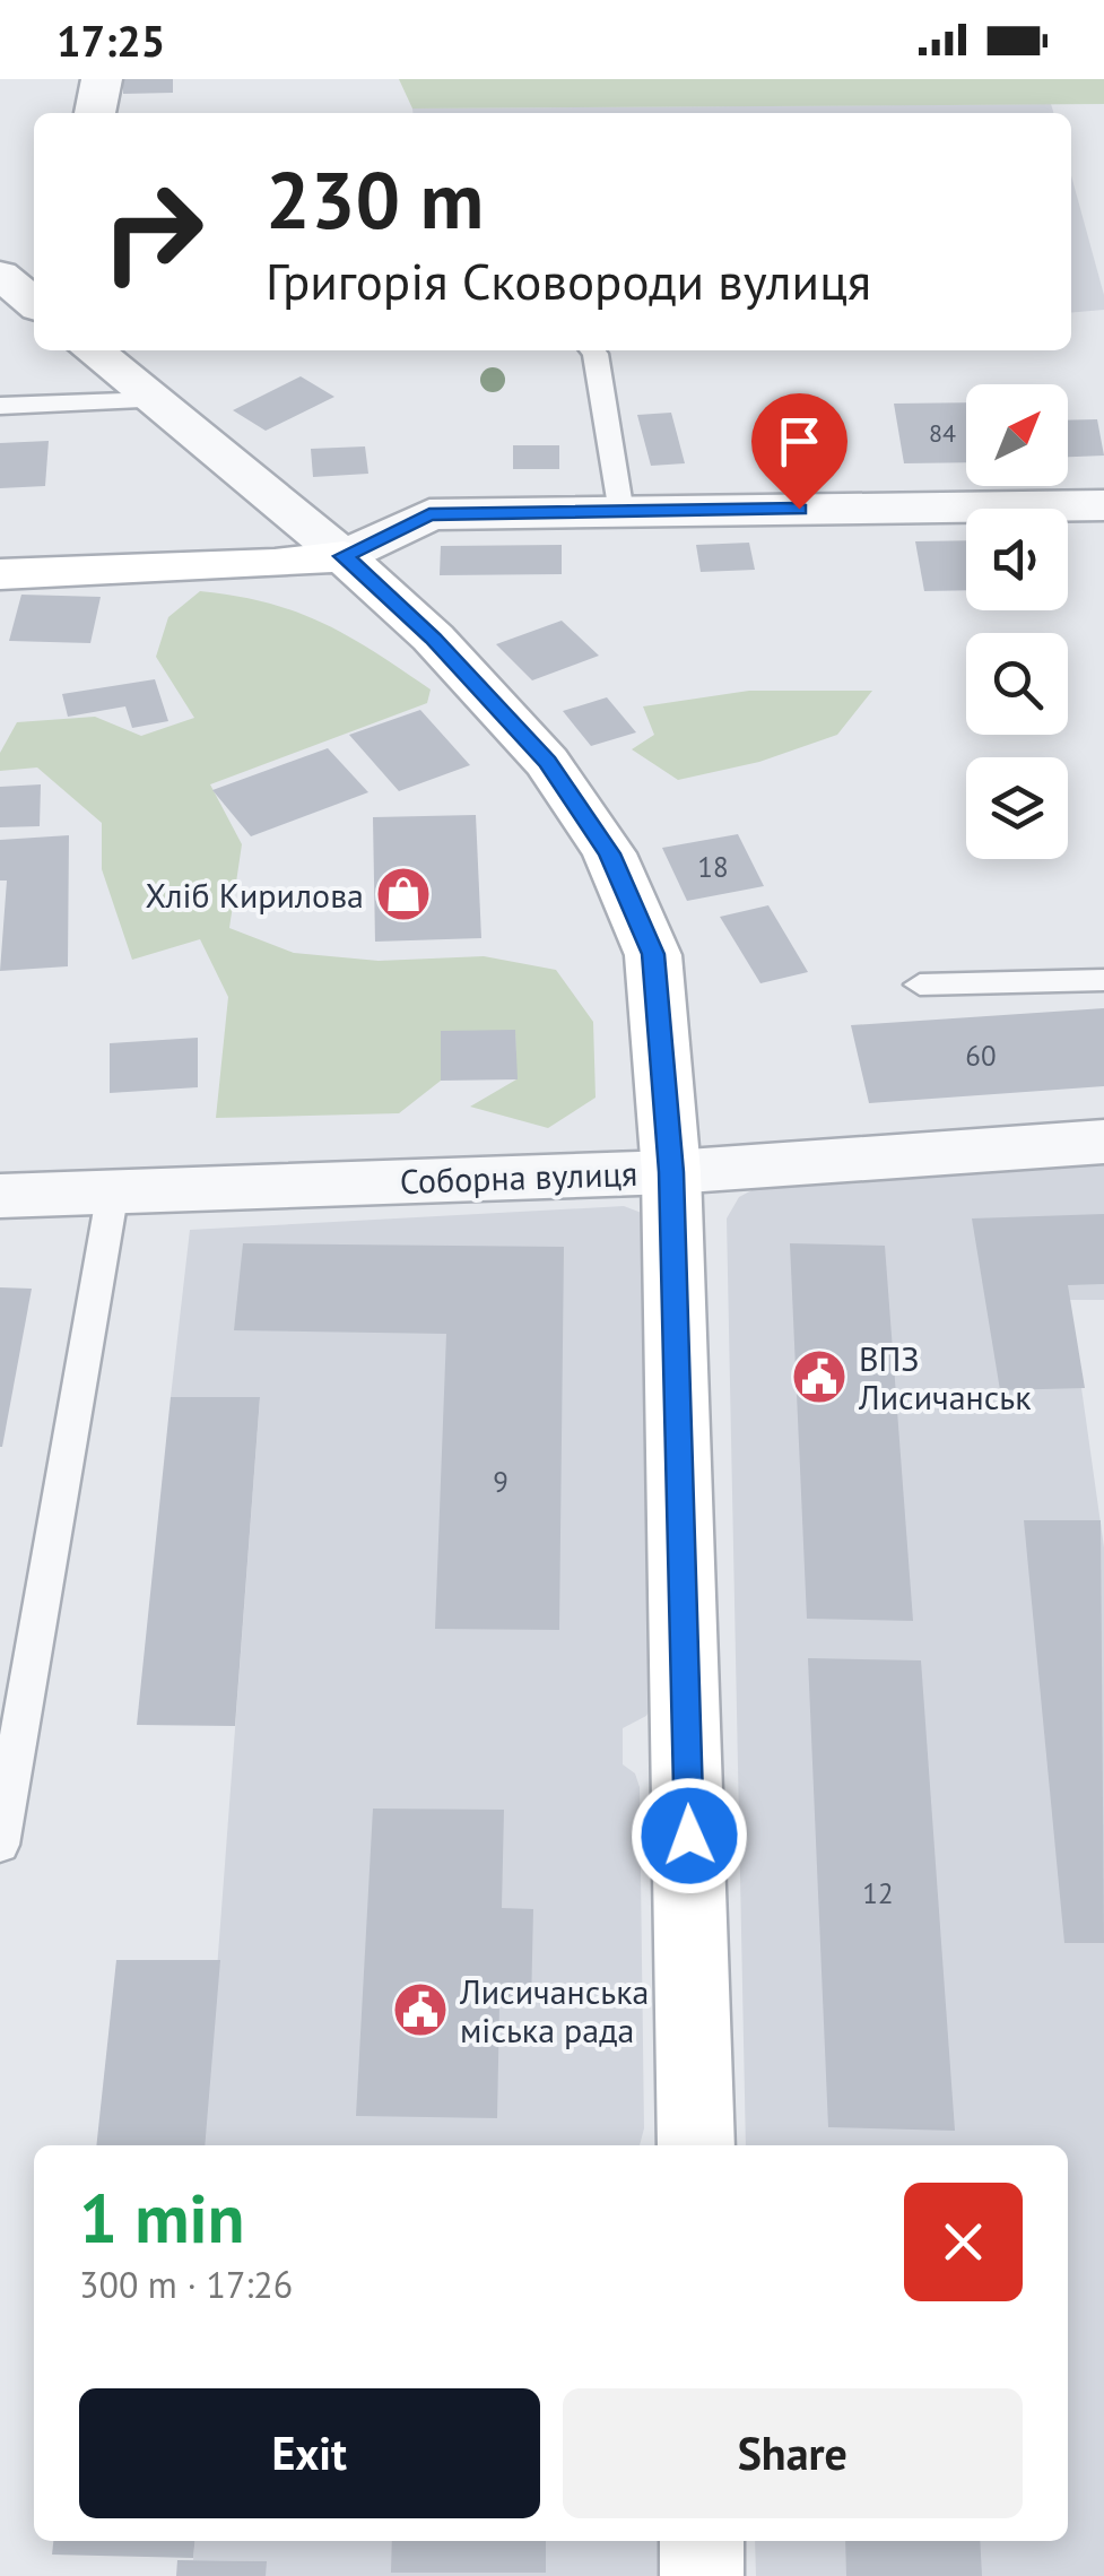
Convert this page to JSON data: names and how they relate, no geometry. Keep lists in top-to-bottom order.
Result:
{
  "streets": {
    "street": ["Соборна вулиця"]
  },
  "places": {
    "shop": ["Хліб Кирилова"],
    "public building": ["ВПЗ Лисичанськ", "Лисичанська міська рада"]
  },
  "house_numbers": [
    "84",
    "18",
    "60",
    "9",
    "12"
  ],
  "north": "top right",
  "page": {
    "status": "17:25",
    "turn": ["230 m", "Григорія Сковороди вулиця"],
    "heading": ["1 min", "300 m · 17:26"],
    "buttons": ["Exit", "Share"]
  }
}
